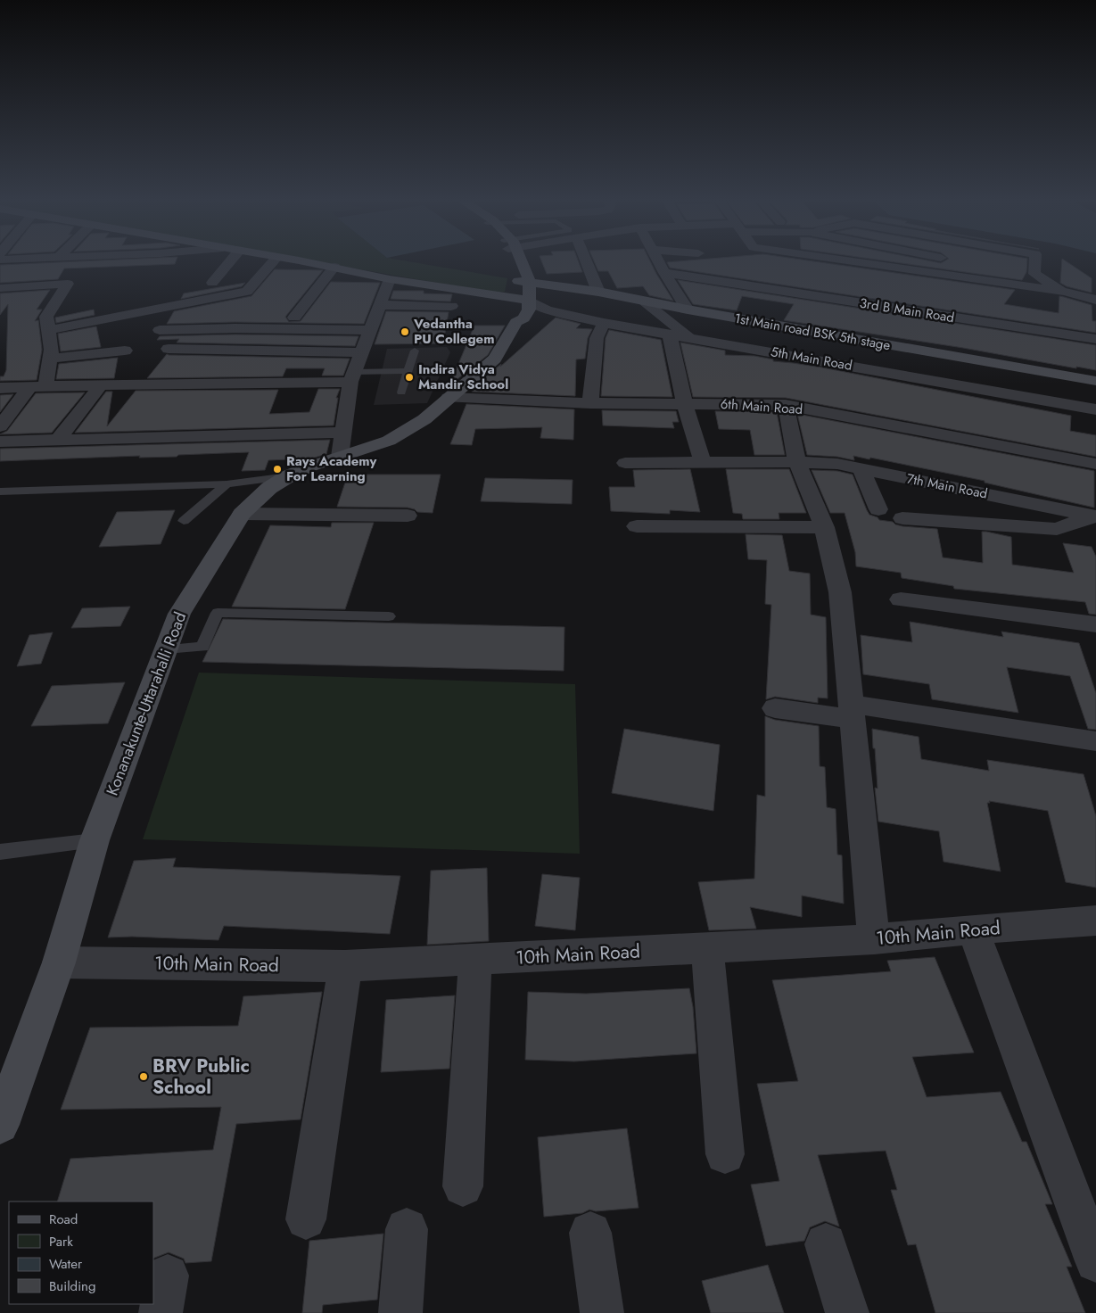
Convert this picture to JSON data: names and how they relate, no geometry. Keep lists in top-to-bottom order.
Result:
{
  "streets": {
    "street": [
      "3rd B Main Road",
      "1st Main road BSK 5th stage",
      "5th Main Road",
      "6th Main Road",
      "7th Main Road",
      "Konanakunte-Uttarahalli Road",
      "10th Main Road"
    ]
  },
  "crossings": [
    ["1st Main road BSK 5th stage", "Konanakunte-Uttarahalli Road"],
    ["5th Main Road", "Konanakunte-Uttarahalli Road"],
    ["6th Main Road", "Konanakunte-Uttarahalli Road"],
    ["Konanakunte-Uttarahalli Road", "10th Main Road"]
  ],
  "places": [
    "Vedantha PU Collegem",
    "Indira Vidya Mandir School",
    "Rays Academy For Learning",
    "BRV Public School"
  ],
  "legend": [
    "Road",
    "Park",
    "Water",
    "Building"
  ]
}
